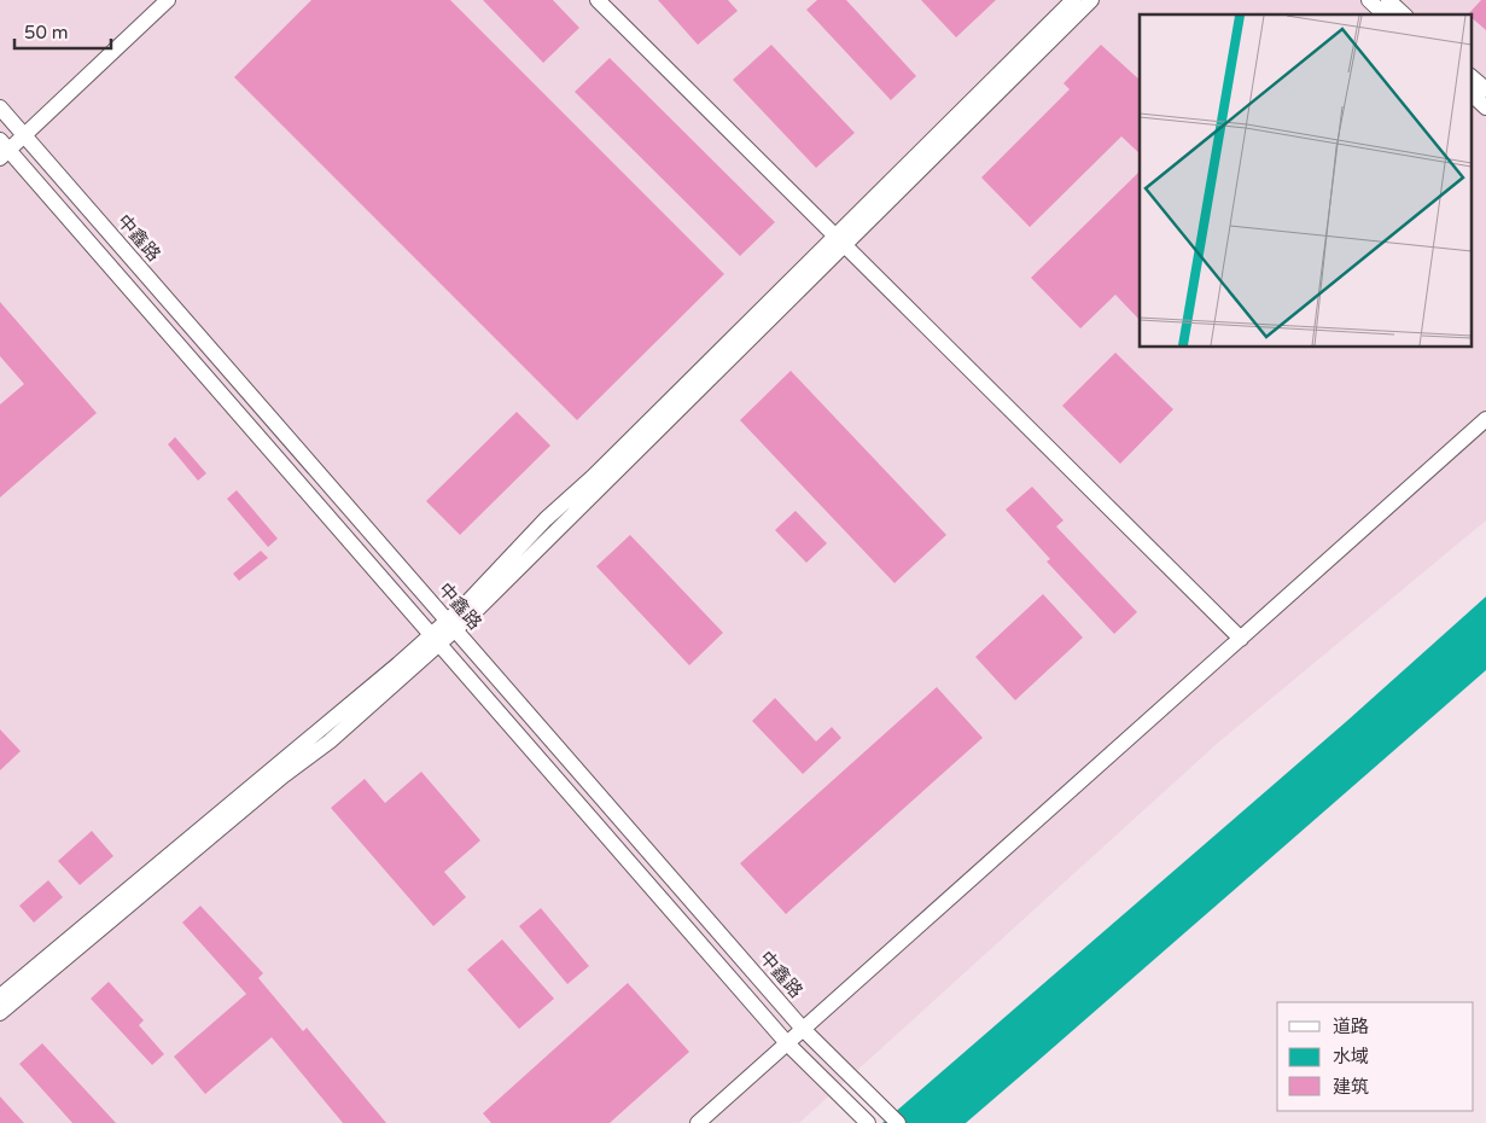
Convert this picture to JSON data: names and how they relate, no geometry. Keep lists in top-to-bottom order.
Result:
{
  "streets": {
    "street": ["中鑫路"]
  },
  "legend": ["道路", "水域", "建筑"],
  "scale_bar": "50 m"
}
